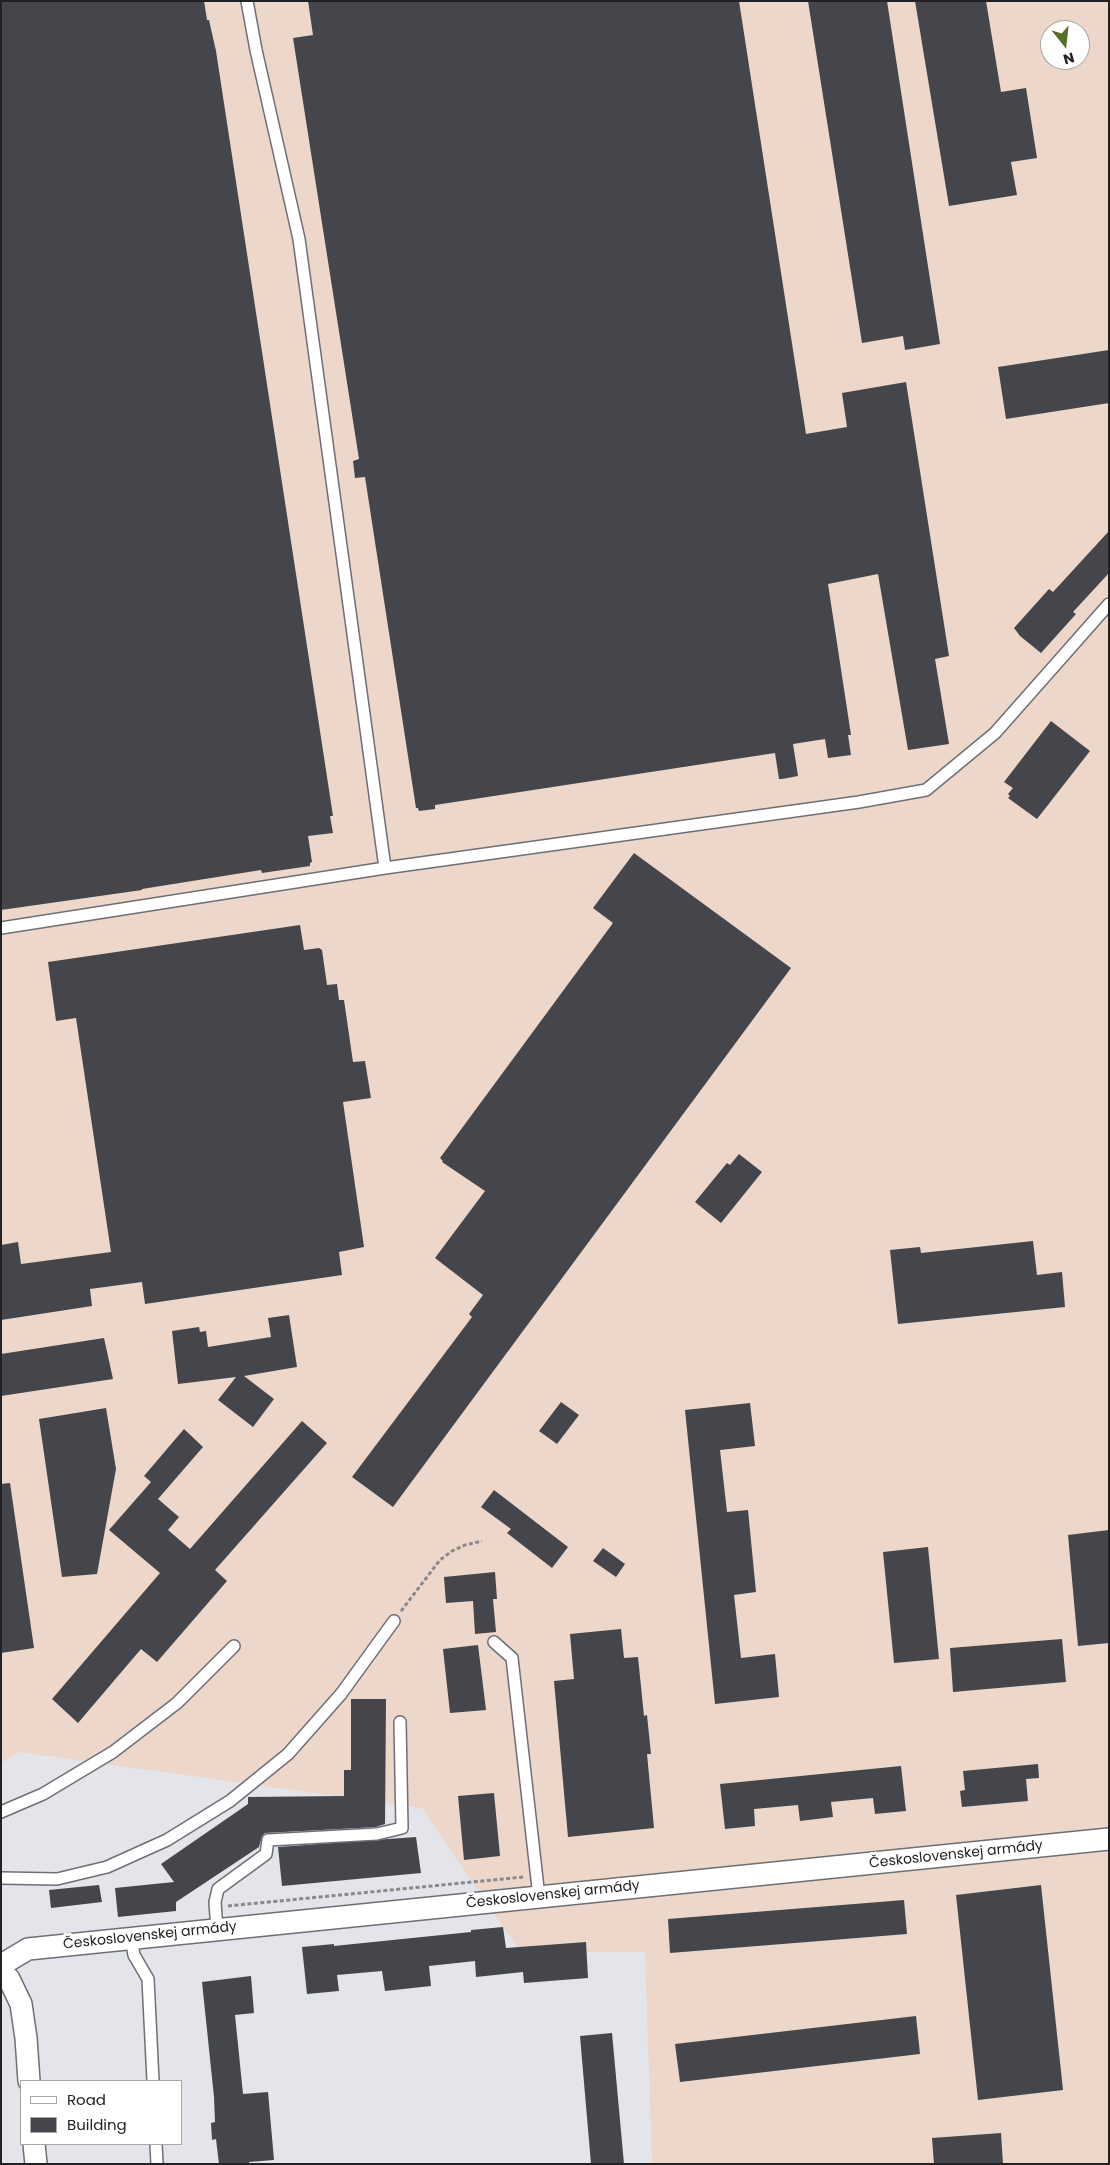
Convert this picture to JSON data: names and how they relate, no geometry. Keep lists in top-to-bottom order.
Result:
{
  "streets": {
    "street": ["Československej armády"]
  },
  "legend": ["Road", "Building"],
  "north": "bottom"
}
